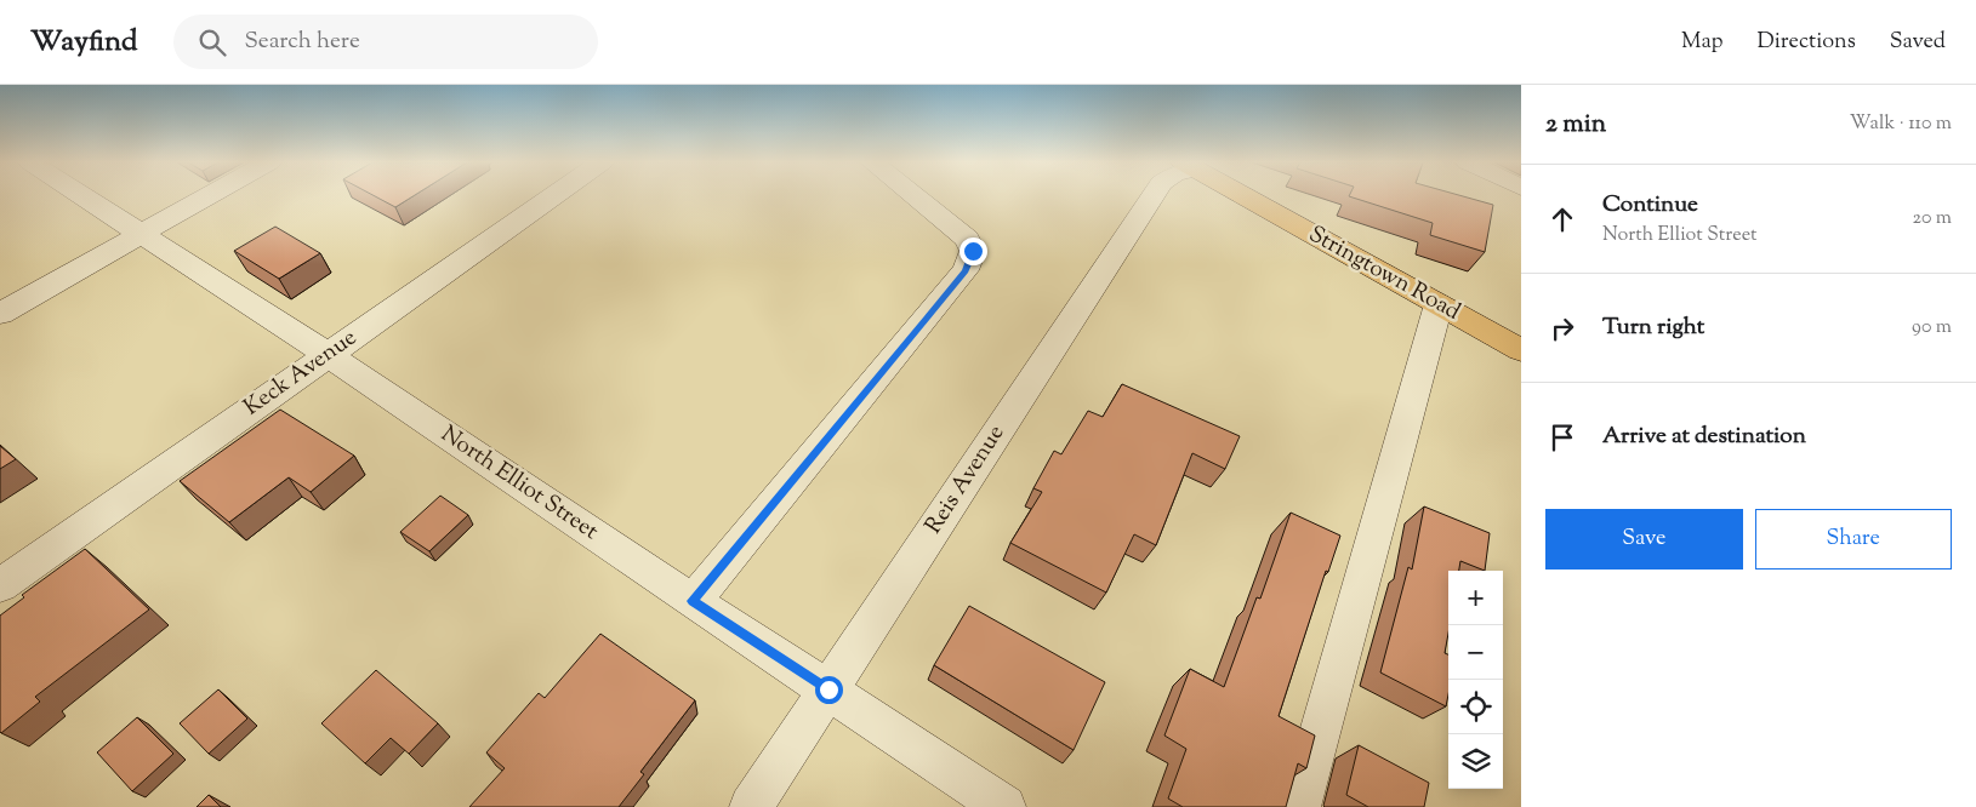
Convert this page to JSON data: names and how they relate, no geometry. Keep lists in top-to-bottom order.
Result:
{
  "streets": {
    "main road": ["Stringtown Road"],
    "street": ["Keck Avenue", "Reis Avenue", "North Elliot Street"]
  },
  "crossings": [
    ["Keck Avenue", "North Elliot Street"],
    ["Reis Avenue", "North Elliot Street"]
  ],
  "page": {
    "header": "Wayfind",
    "search": "Search here",
    "nav": ["Map", "Directions", "Saved"],
    "heading": ["2 min", "Walk · 110 m"],
    "list": [
      ["Continue", "North Elliot Street", "20 m"],
      ["Turn right", "90 m"],
      "Arrive at destination"
    ],
    "buttons": ["Save", "Share"],
    "map_buttons": ["+", "−"]
  }
}
